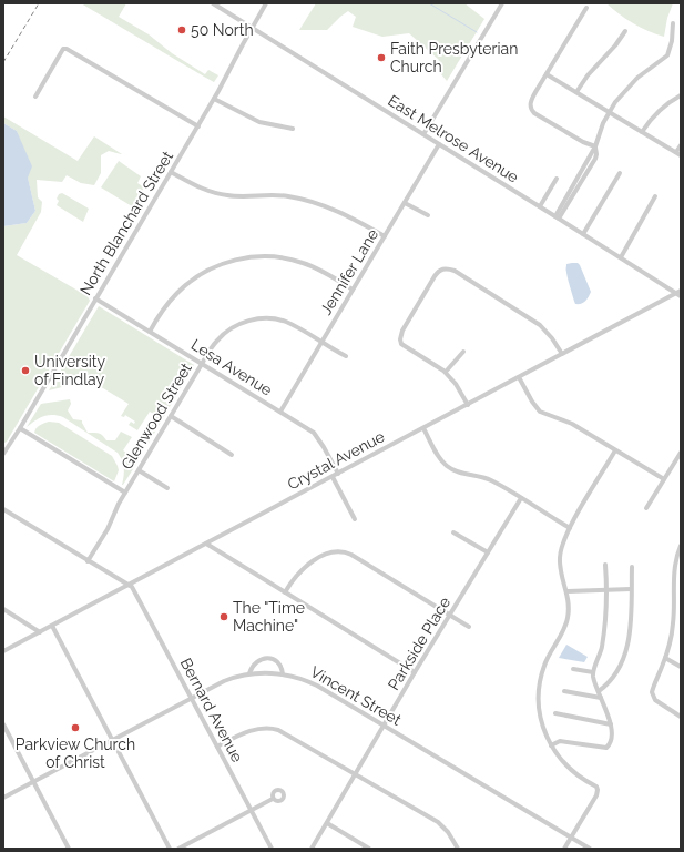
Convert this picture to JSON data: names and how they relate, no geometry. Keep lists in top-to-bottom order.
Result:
{
  "streets": {
    "street": [
      "East Melrose Avenue",
      "North Blanchard Street",
      "Jennifer Lane",
      "Lesa Avenue",
      "Glenwood Street",
      "Crystal Avenue",
      "Parkside Place",
      "Vincent Street",
      "Bernard Avenue"
    ]
  },
  "crossings": [
    ["East Melrose Avenue", "North Blanchard Street"],
    ["East Melrose Avenue", "Jennifer Lane"],
    ["East Melrose Avenue", "Crystal Avenue"],
    ["North Blanchard Street", "Lesa Avenue"],
    ["Jennifer Lane", "Lesa Avenue"],
    ["Jennifer Lane", "Glenwood Street"],
    ["Lesa Avenue", "Glenwood Street"],
    ["Lesa Avenue", "Crystal Avenue"],
    ["Crystal Avenue", "Bernard Avenue"],
    ["Parkside Place", "Vincent Street"],
    ["Vincent Street", "Bernard Avenue"]
  ],
  "places": [
    "50 North",
    "Faith Presbyterian Church",
    "University of Findlay",
    "The \"Time Machine\"",
    "Parkview Church of Christ"
  ]
}
